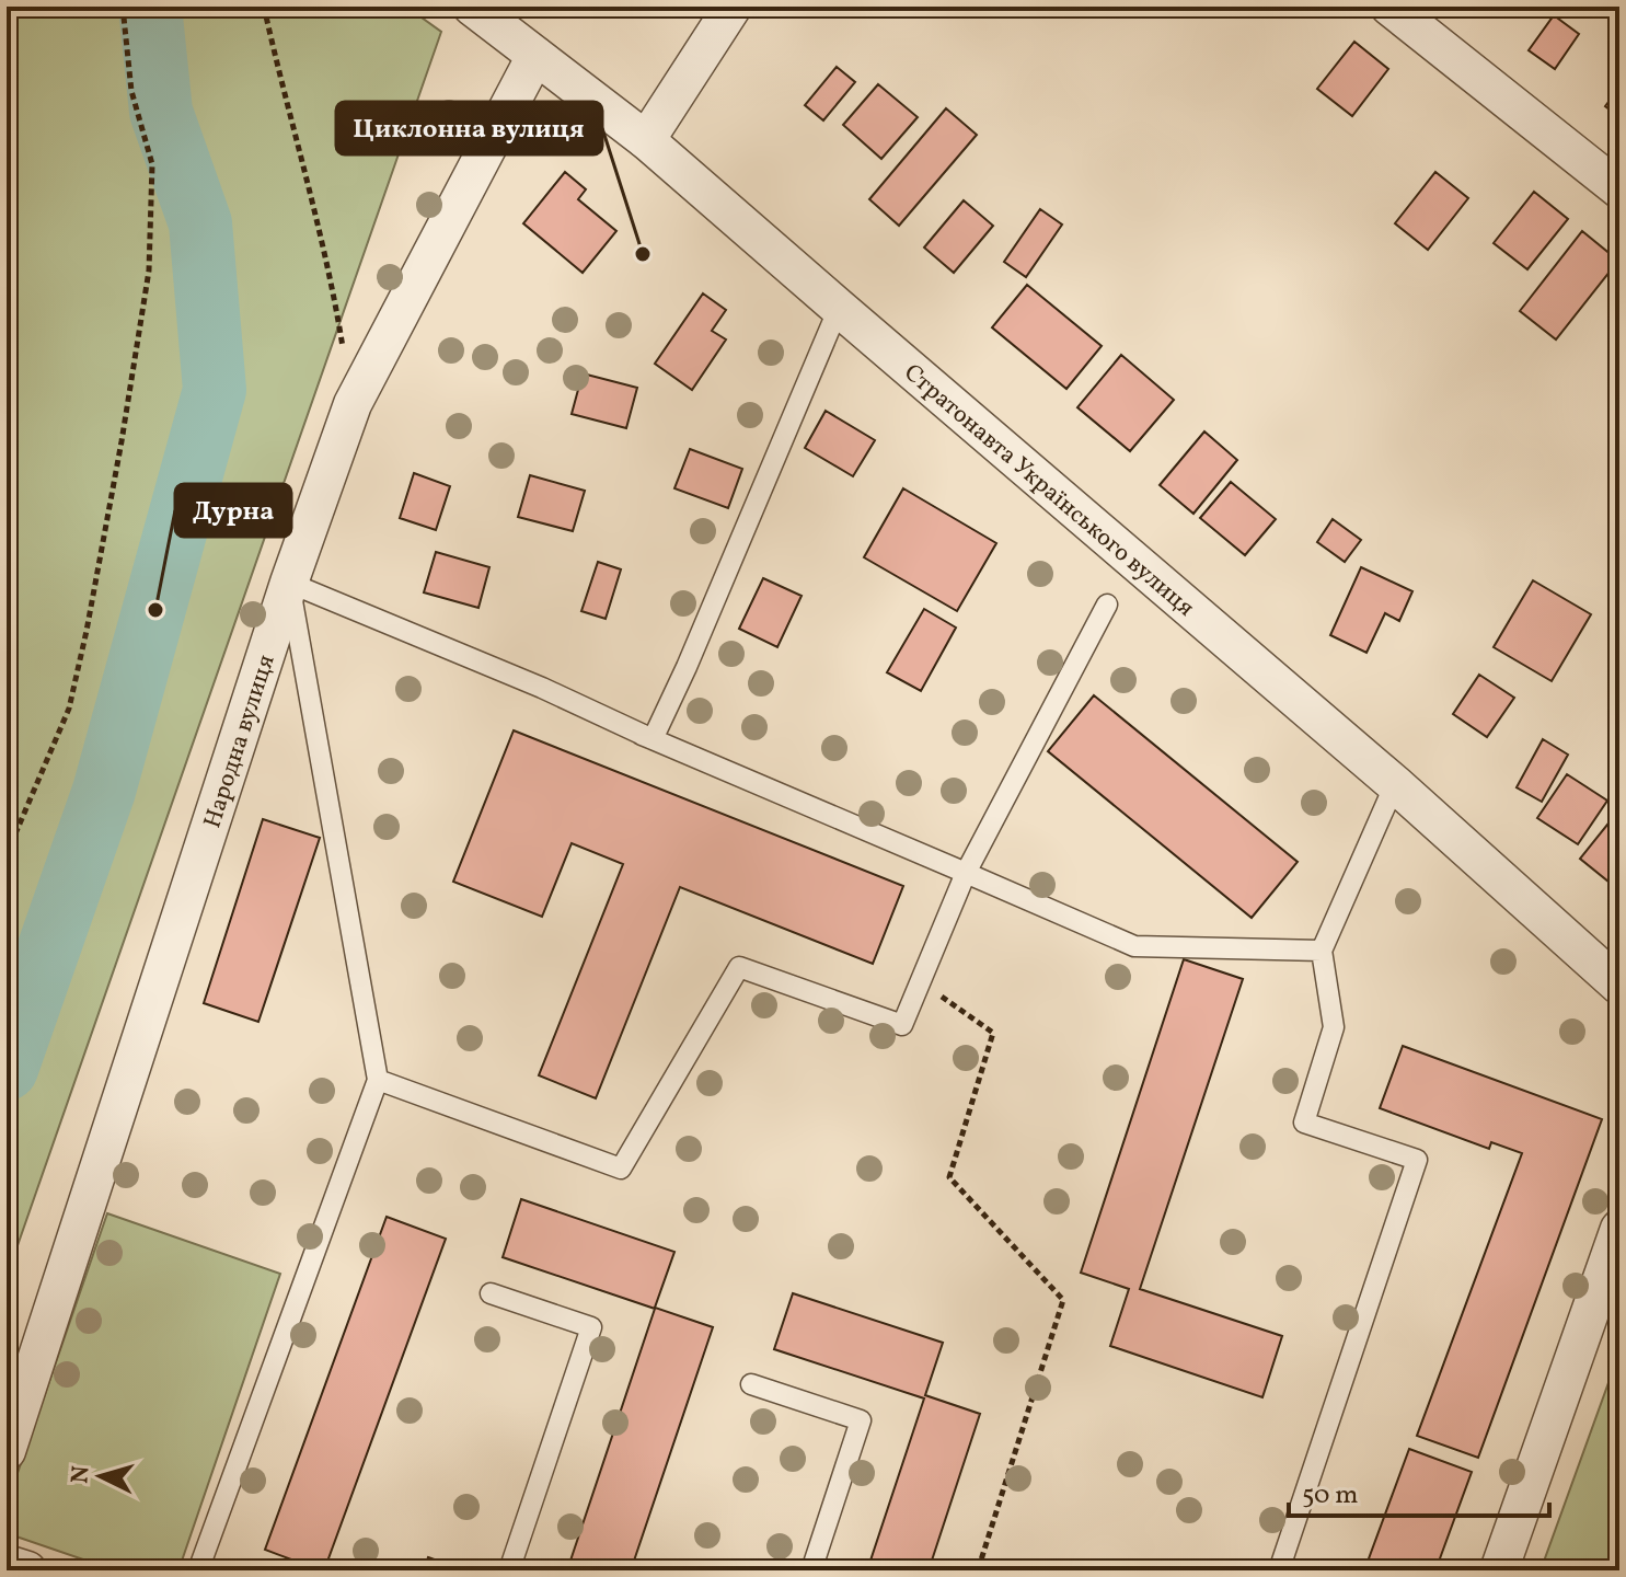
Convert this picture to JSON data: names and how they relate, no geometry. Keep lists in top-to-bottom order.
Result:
{
  "streets": {
    "street": ["Стратонавта Українського вулиця", "Народна вулиця"]
  },
  "crossings": [
    ["Стратонавта Українського вулиця", "Народна вулиця"]
  ],
  "places": ["Циклонна вулиця", "Дурна"],
  "scale_bar": "50 m",
  "north": "left"
}
